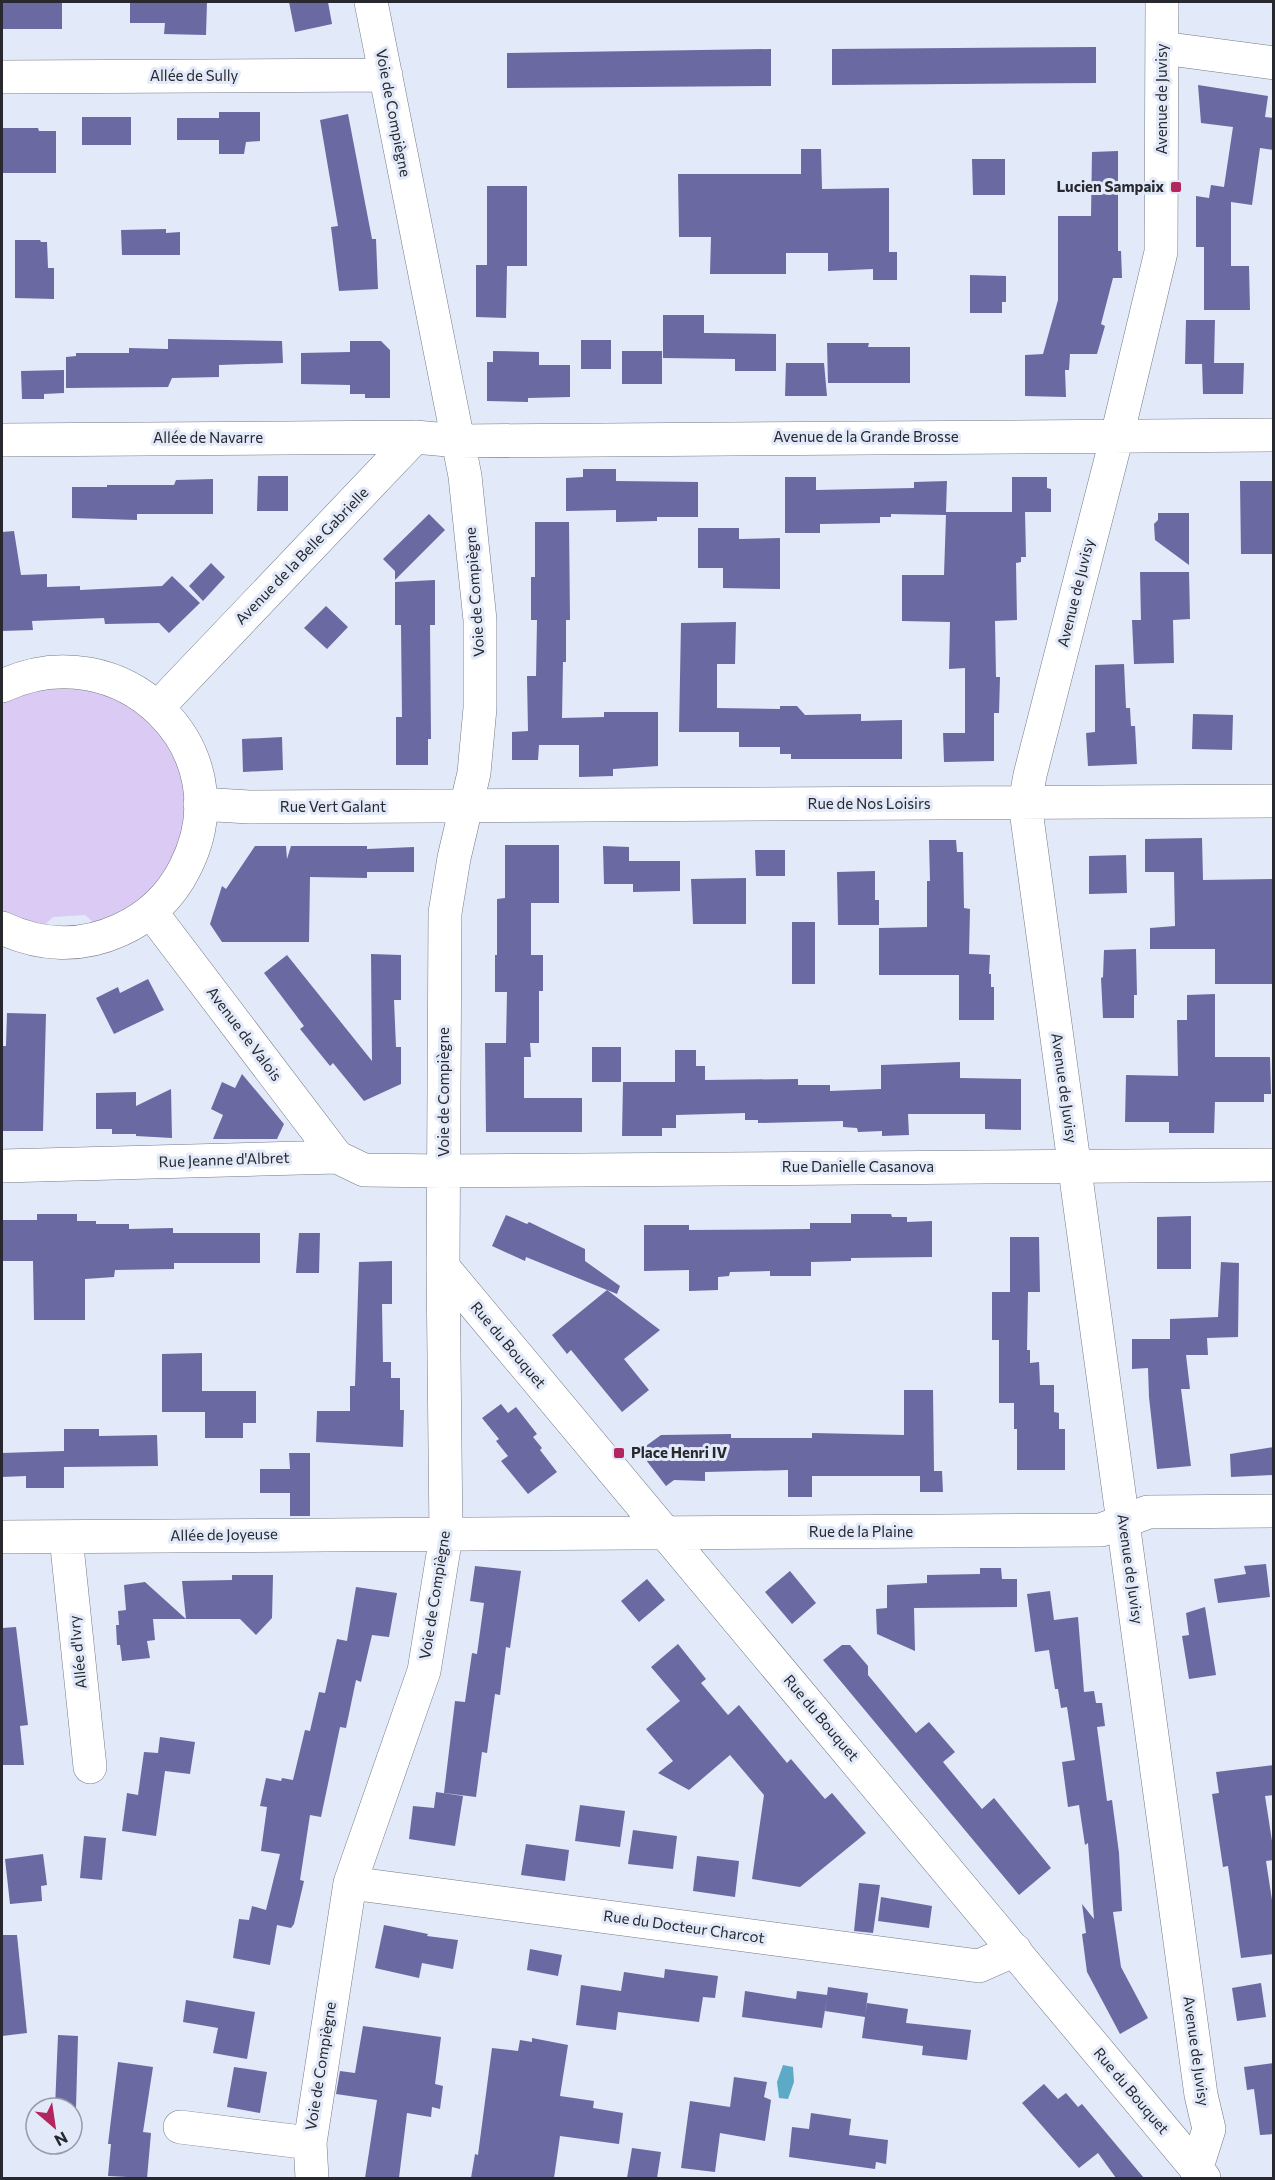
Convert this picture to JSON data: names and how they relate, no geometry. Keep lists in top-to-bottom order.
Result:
{
  "streets": {
    "street": [
      "Allée de Sully",
      "Avenue de Juvisy",
      "Voie de Compiègne",
      "Avenue de la Grande Brosse",
      "Allée de Navarre",
      "Avenue de la Belle Gabrielle",
      "Rue de Nos Loisirs",
      "Rue Vert Galant",
      "Avenue de Valois",
      "Rue Jeanne d'Albret",
      "Rue Danielle Casanova",
      "Rue du Bouquet",
      "Rue de la Plaine",
      "Allée de Joyeuse",
      "Allée d'Ivry",
      "Rue du Docteur Charcot"
    ]
  },
  "crossings": [
    ["Allée de Sully", "Voie de Compiègne"],
    ["Avenue de Juvisy", "Avenue de la Grande Brosse"],
    ["Avenue de Juvisy", "Rue de Nos Loisirs"],
    ["Avenue de Juvisy", "Rue Danielle Casanova"],
    ["Avenue de Juvisy", "Rue du Bouquet"],
    ["Avenue de Juvisy", "Rue de la Plaine"],
    ["Voie de Compiègne", "Avenue de la Grande Brosse"],
    ["Voie de Compiègne", "Rue de Nos Loisirs"],
    ["Voie de Compiègne", "Rue Vert Galant"],
    ["Voie de Compiègne", "Rue Jeanne d'Albret"],
    ["Voie de Compiègne", "Rue Danielle Casanova"],
    ["Voie de Compiègne", "Rue du Bouquet"],
    ["Voie de Compiègne", "Rue de la Plaine"],
    ["Voie de Compiègne", "Allée de Joyeuse"],
    ["Voie de Compiègne", "Rue du Docteur Charcot"],
    ["Allée de Navarre", "Avenue de la Belle Gabrielle"],
    ["Rue de Nos Loisirs", "Rue Vert Galant"],
    ["Avenue de Valois", "Rue Jeanne d'Albret"],
    ["Rue Jeanne d'Albret", "Rue Danielle Casanova"],
    ["Rue du Bouquet", "Rue de la Plaine"],
    ["Rue du Bouquet", "Rue du Docteur Charcot"],
    ["Rue de la Plaine", "Allée de Joyeuse"],
    ["Allée de Joyeuse", "Allée d'Ivry"]
  ],
  "places": {
    "transit": ["Lucien Sampaix", "Place Henri IV"]
  },
  "north": "bottom right"
}
